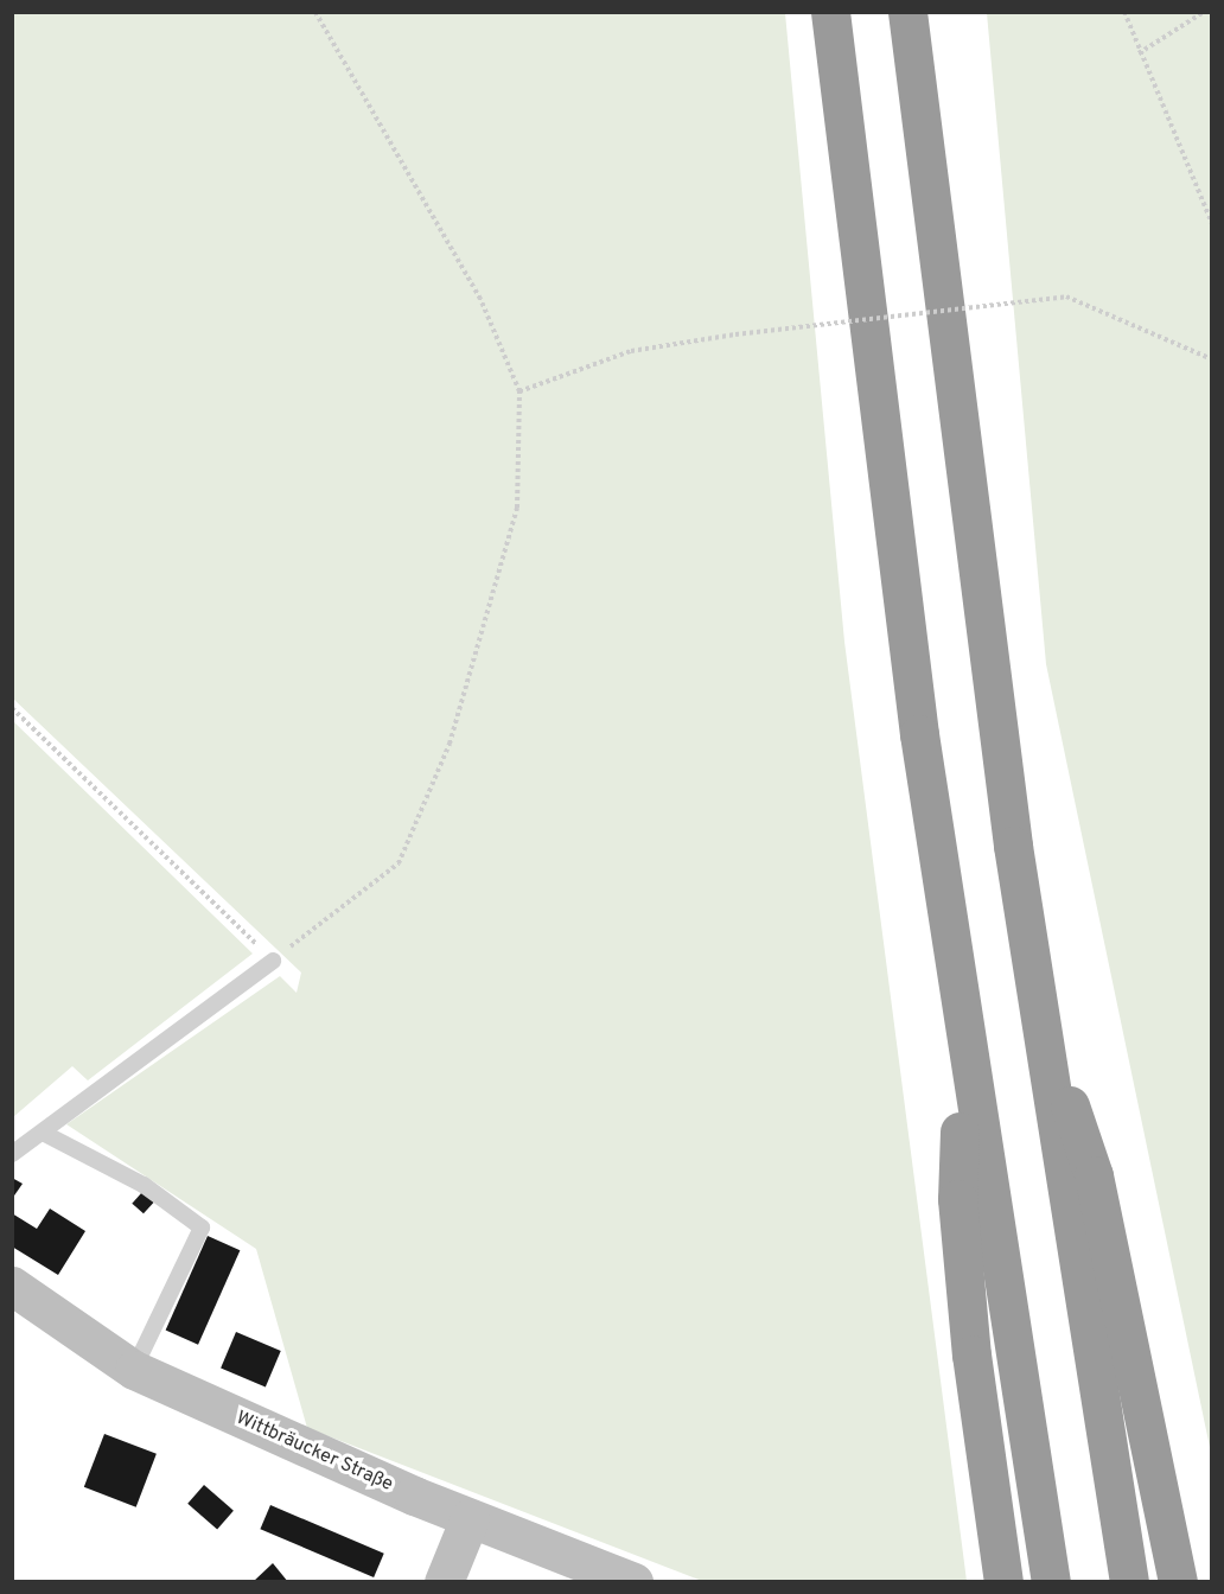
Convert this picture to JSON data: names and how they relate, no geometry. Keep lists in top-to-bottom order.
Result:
{
  "streets": {
    "main road": ["Wittbräucker Straße"]
  }
}
